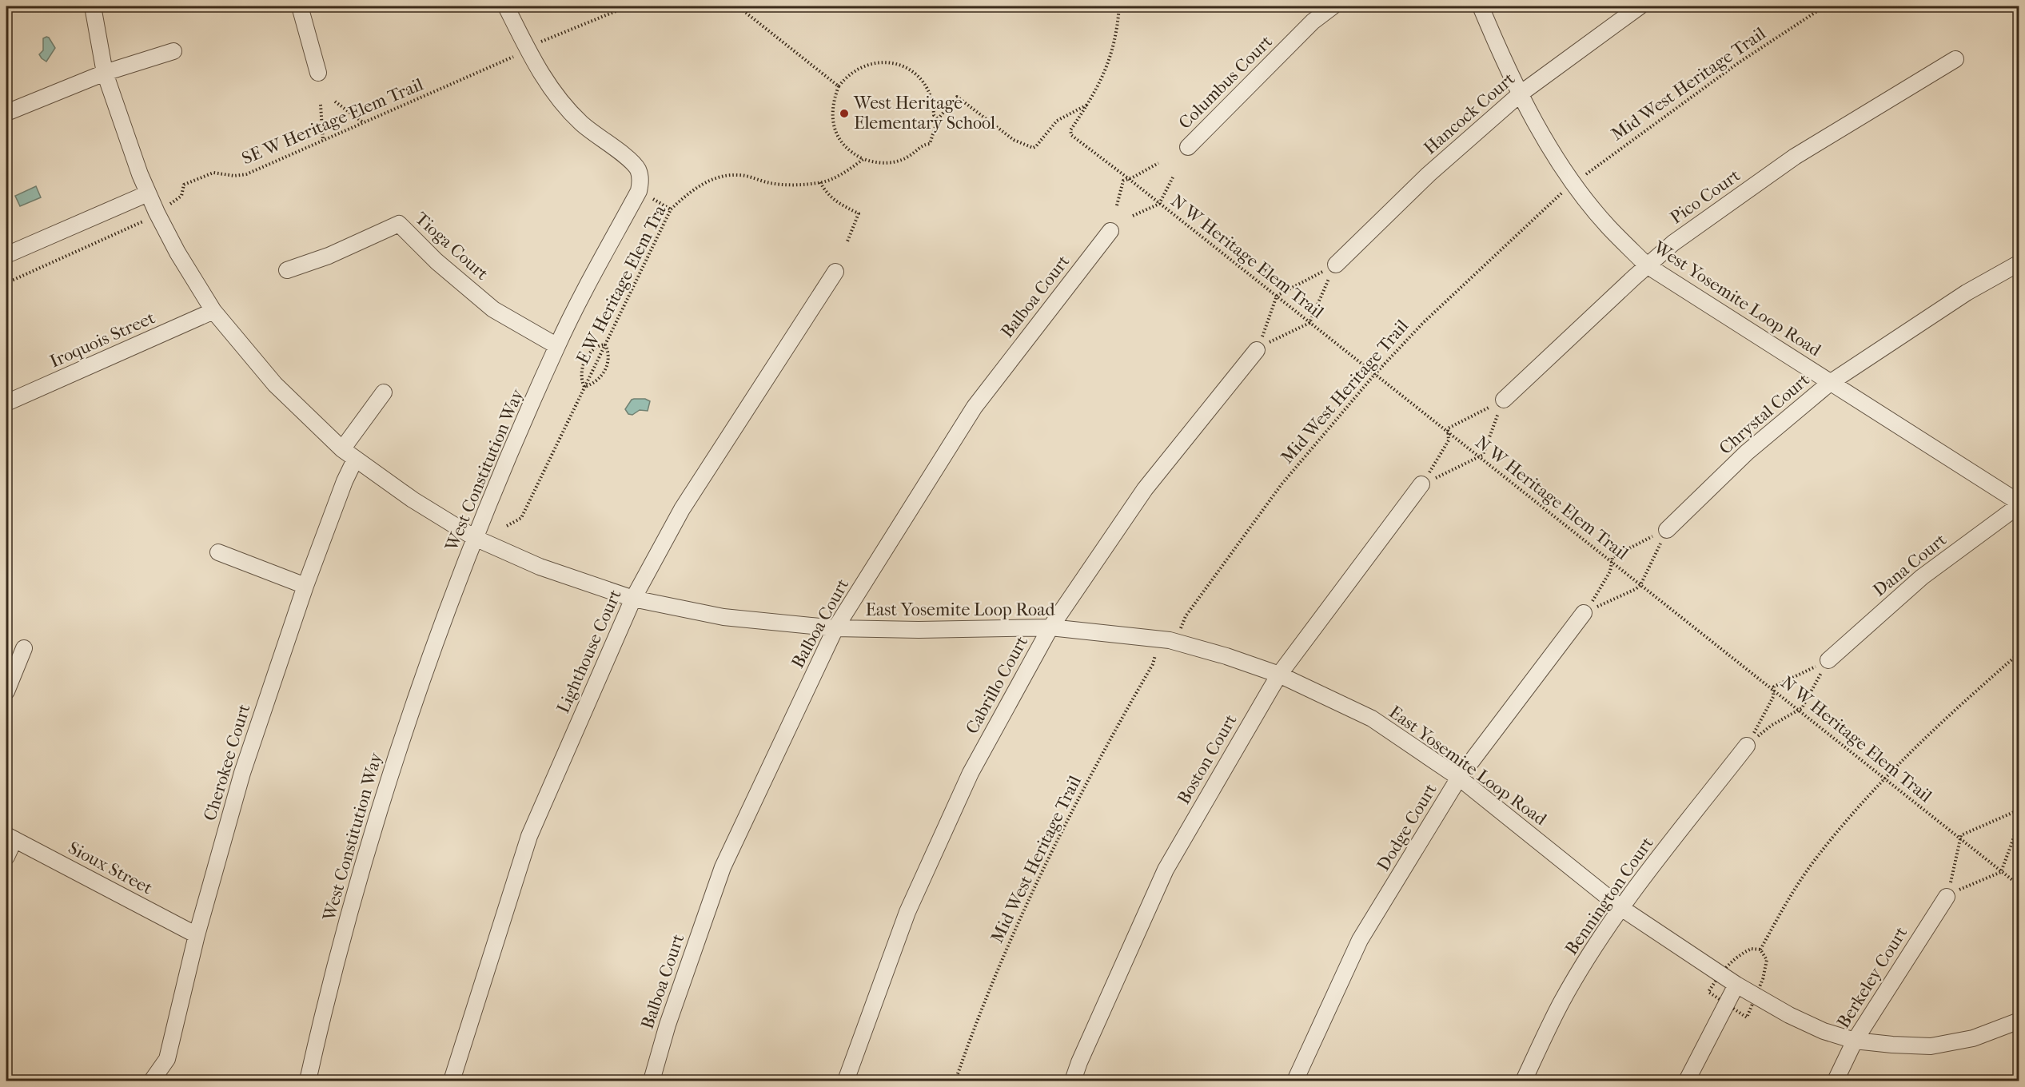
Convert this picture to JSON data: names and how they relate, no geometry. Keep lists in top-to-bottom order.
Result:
{
  "streets": {
    "street": [
      "Columbus Court",
      "Hancock Court",
      "Pico Court",
      "Tioga Court",
      "Balboa Court",
      "West Yosemite Loop Road",
      "Iroquois Street",
      "Chrystal Court",
      "West Constitution Way",
      "Dana Court",
      "East Yosemite Loop Road",
      "Lighthouse Court",
      "Cabrillo Court",
      "Boston Court",
      "Cherokee Court",
      "Dodge Court",
      "Sioux Street",
      "Bennington Court",
      "Berkeley Court"
    ],
    "path": [
      "Mid West Heritage Trail",
      "SE W Heritage Elem Trail",
      "N W Heritage Elem Trail",
      "E W Heritage Elem Tra"
    ]
  },
  "crossings": [
    ["Mid West Heritage Trail", "N W Heritage Elem Trail"],
    ["Hancock Court", "West Yosemite Loop Road"],
    ["Pico Court", "West Yosemite Loop Road"],
    ["Tioga Court", "West Constitution Way"],
    ["Balboa Court", "East Yosemite Loop Road"],
    ["West Yosemite Loop Road", "Chrystal Court"],
    ["West Yosemite Loop Road", "Dana Court"],
    ["Iroquois Street", "East Yosemite Loop Road"],
    ["West Constitution Way", "East Yosemite Loop Road"],
    ["East Yosemite Loop Road", "Lighthouse Court"],
    ["East Yosemite Loop Road", "Cabrillo Court"],
    ["East Yosemite Loop Road", "Boston Court"],
    ["East Yosemite Loop Road", "Cherokee Court"],
    ["East Yosemite Loop Road", "Dodge Court"],
    ["East Yosemite Loop Road", "Bennington Court"],
    ["East Yosemite Loop Road", "Berkeley Court"],
    ["Cherokee Court", "Sioux Street"]
  ],
  "places": ["West Heritage Elementary School"]
}
